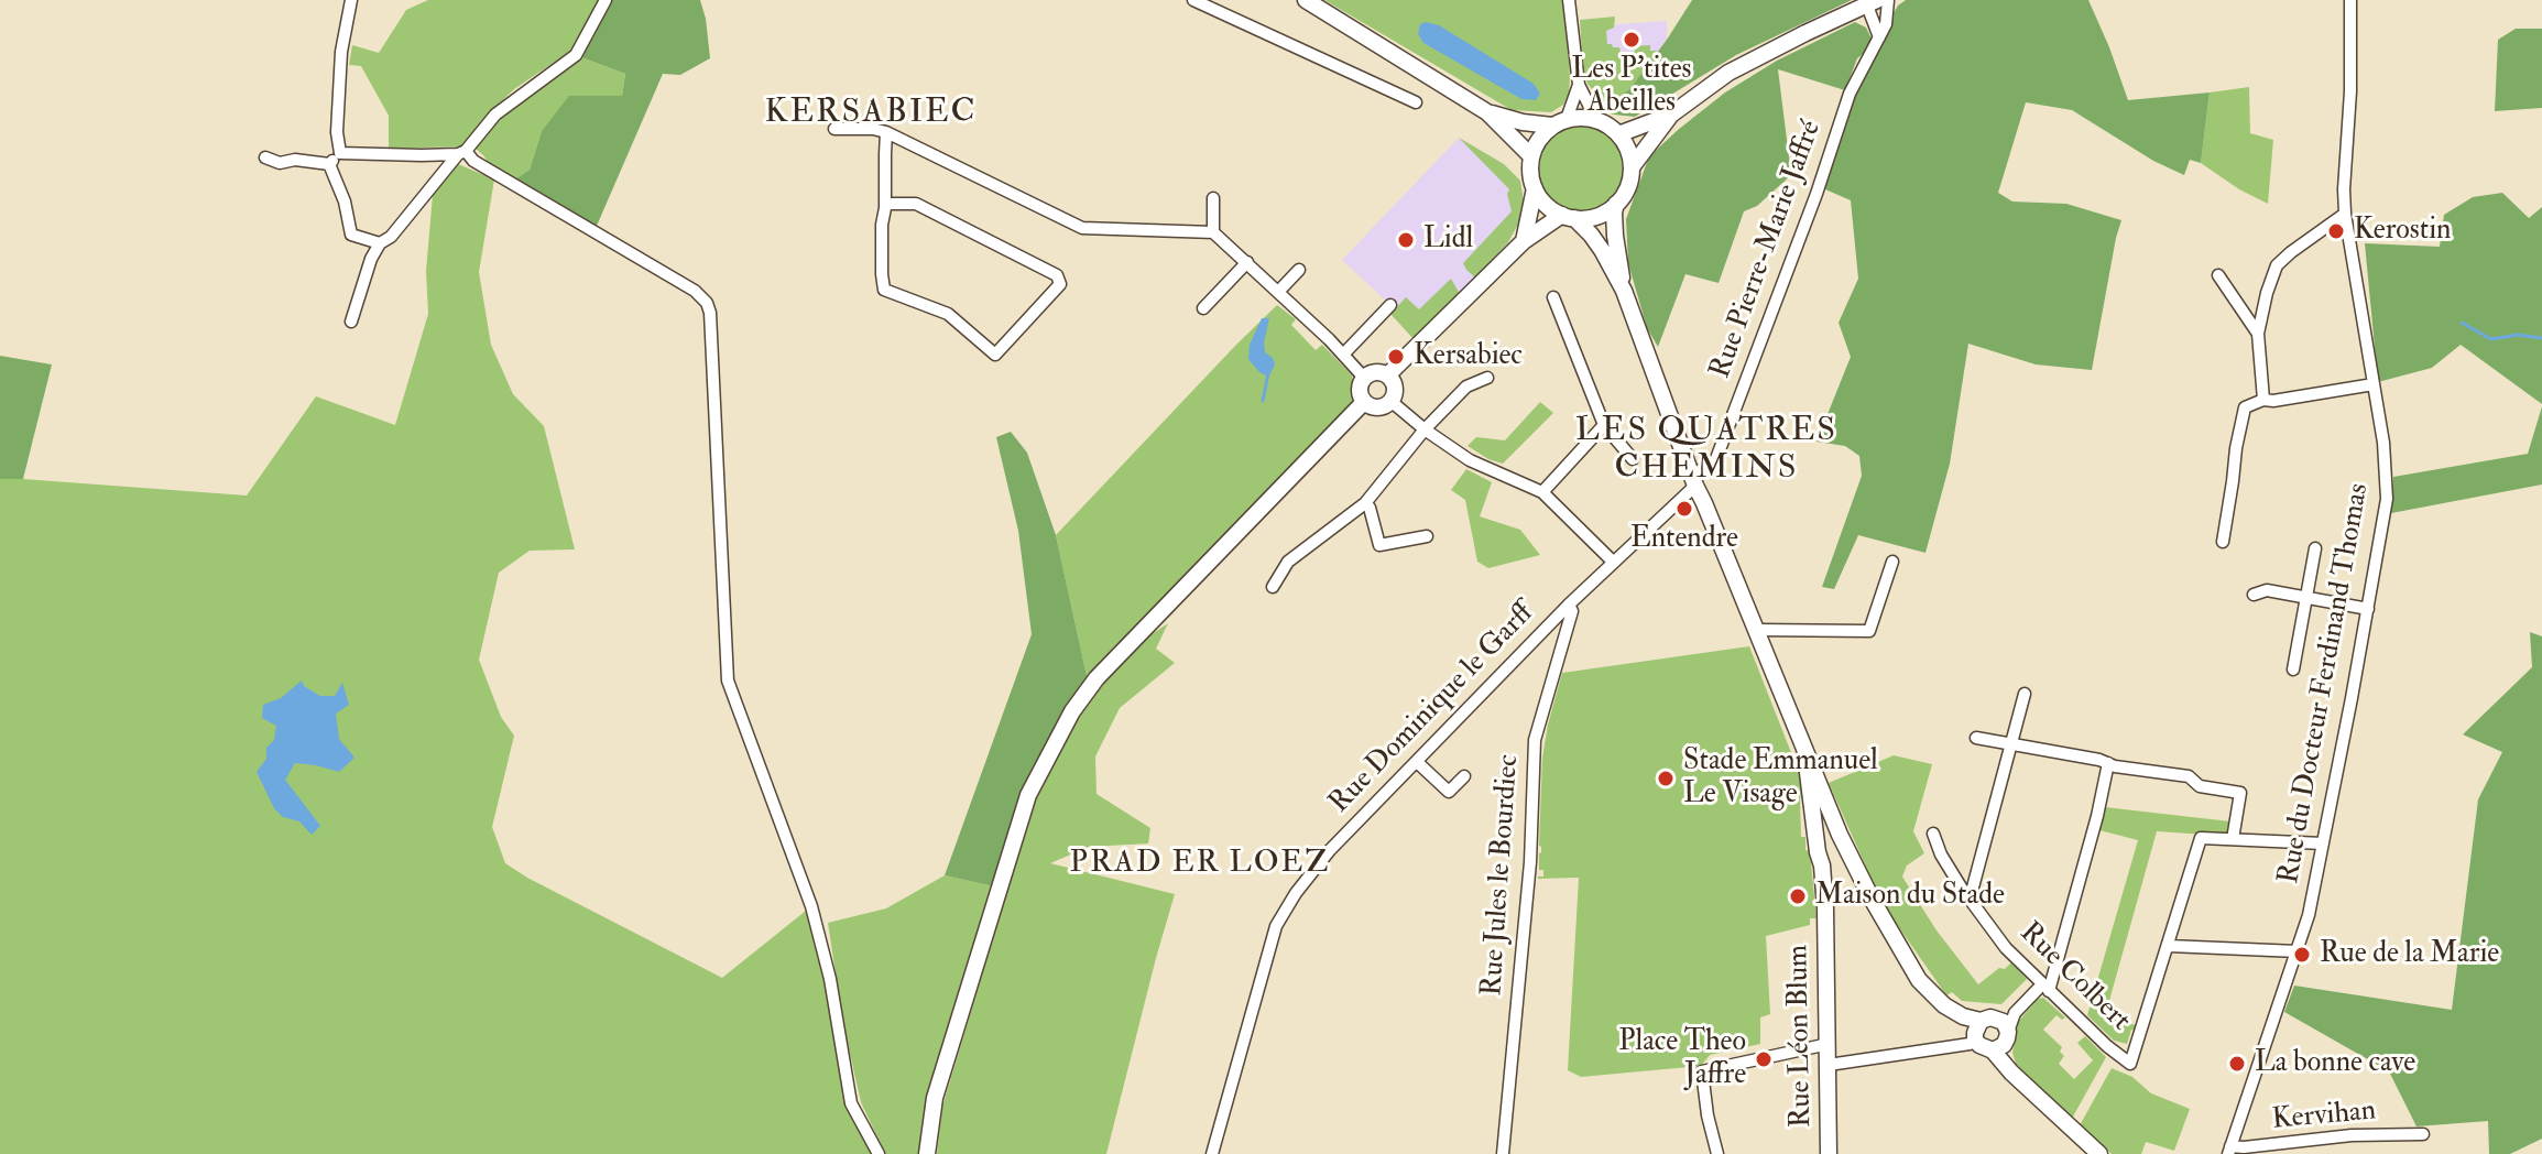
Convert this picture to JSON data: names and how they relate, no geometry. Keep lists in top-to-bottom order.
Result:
{
  "streets": {
    "main road": ["Rue Léon Blum"],
    "street": [
      "Rue Pierre-Marie Jaffré",
      "Rue du Docteur Ferdinand Thomas",
      "Rue Dominique le Garff",
      "Rue Jules le Bourdiec",
      "Rue Colbert",
      "Kervihan"
    ]
  },
  "crossings": [
    ["Rue Pierre-Marie Jaffré", "Rue Dominique le Garff"],
    ["Rue du Docteur Ferdinand Thomas", "Kervihan"],
    ["Rue Dominique le Garff", "Rue Jules le Bourdiec"]
  ],
  "districts": ["KERSABIEC", "LES QUATRES CHEMINS", "PRAD ER LOEZ"],
  "places": [
    "Les P'tites Abeilles",
    "Kerostin",
    "Lidl",
    "Kersabiec",
    "Entendre",
    "Stade Emmanuel Le Visage",
    "Maison du Stade",
    "Rue de la Marie",
    "Place Theo Jaffre",
    "La bonne cave"
  ]
}
